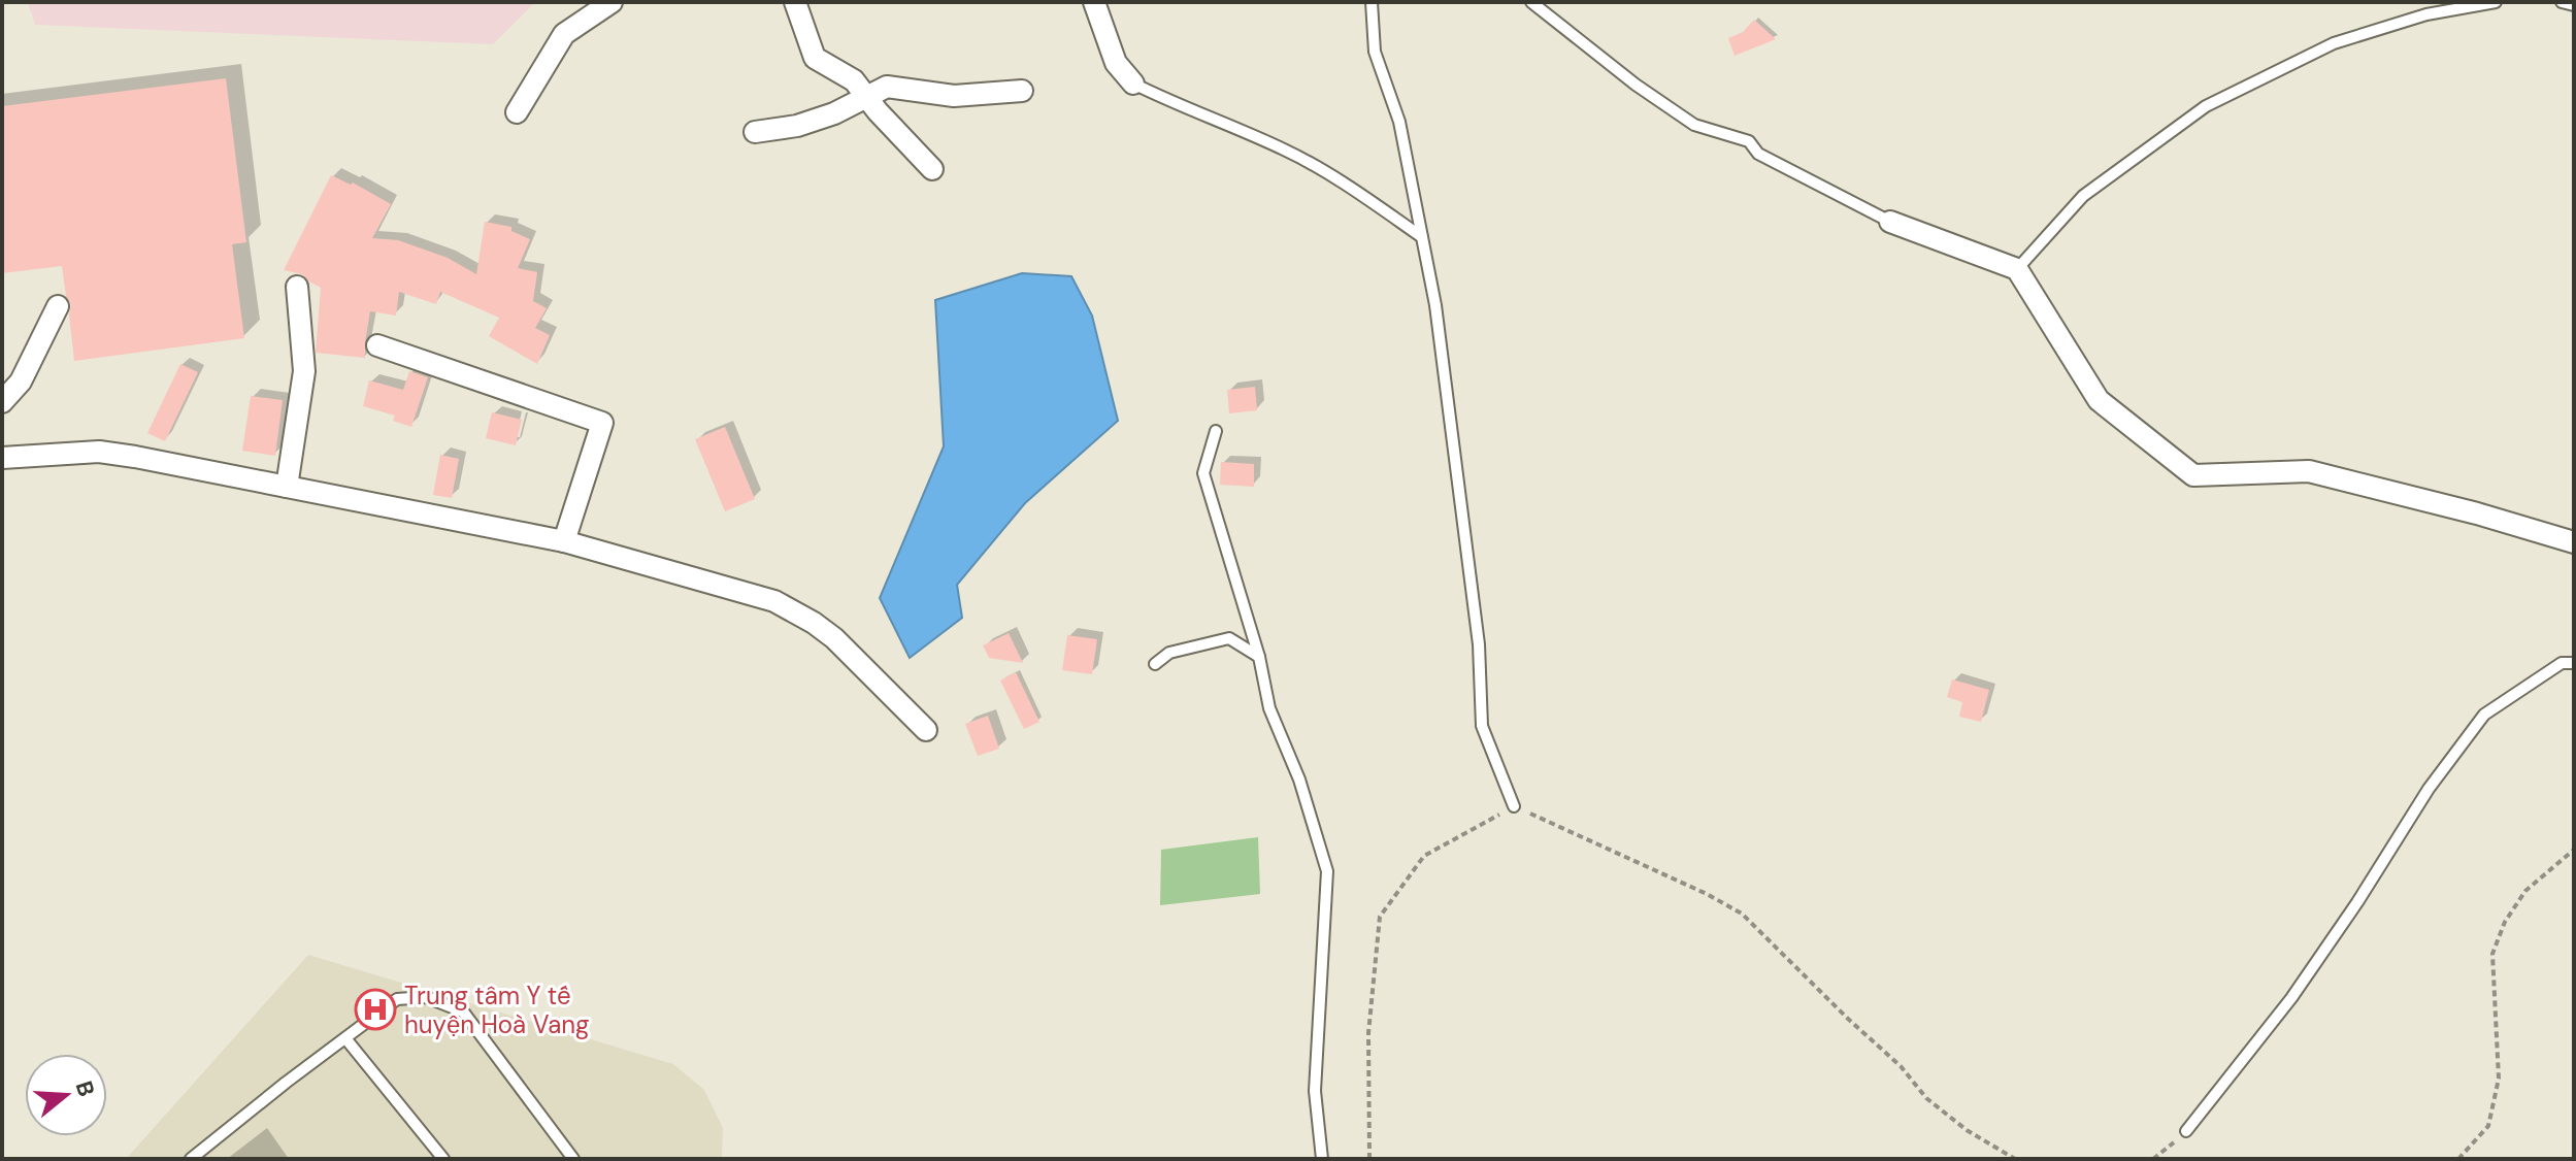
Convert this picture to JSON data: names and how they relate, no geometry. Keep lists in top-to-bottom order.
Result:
{
  "places": {
    "hospital": ["Trung tâm Y tế huyện Hoà Vang"]
  },
  "north": "right"
}
